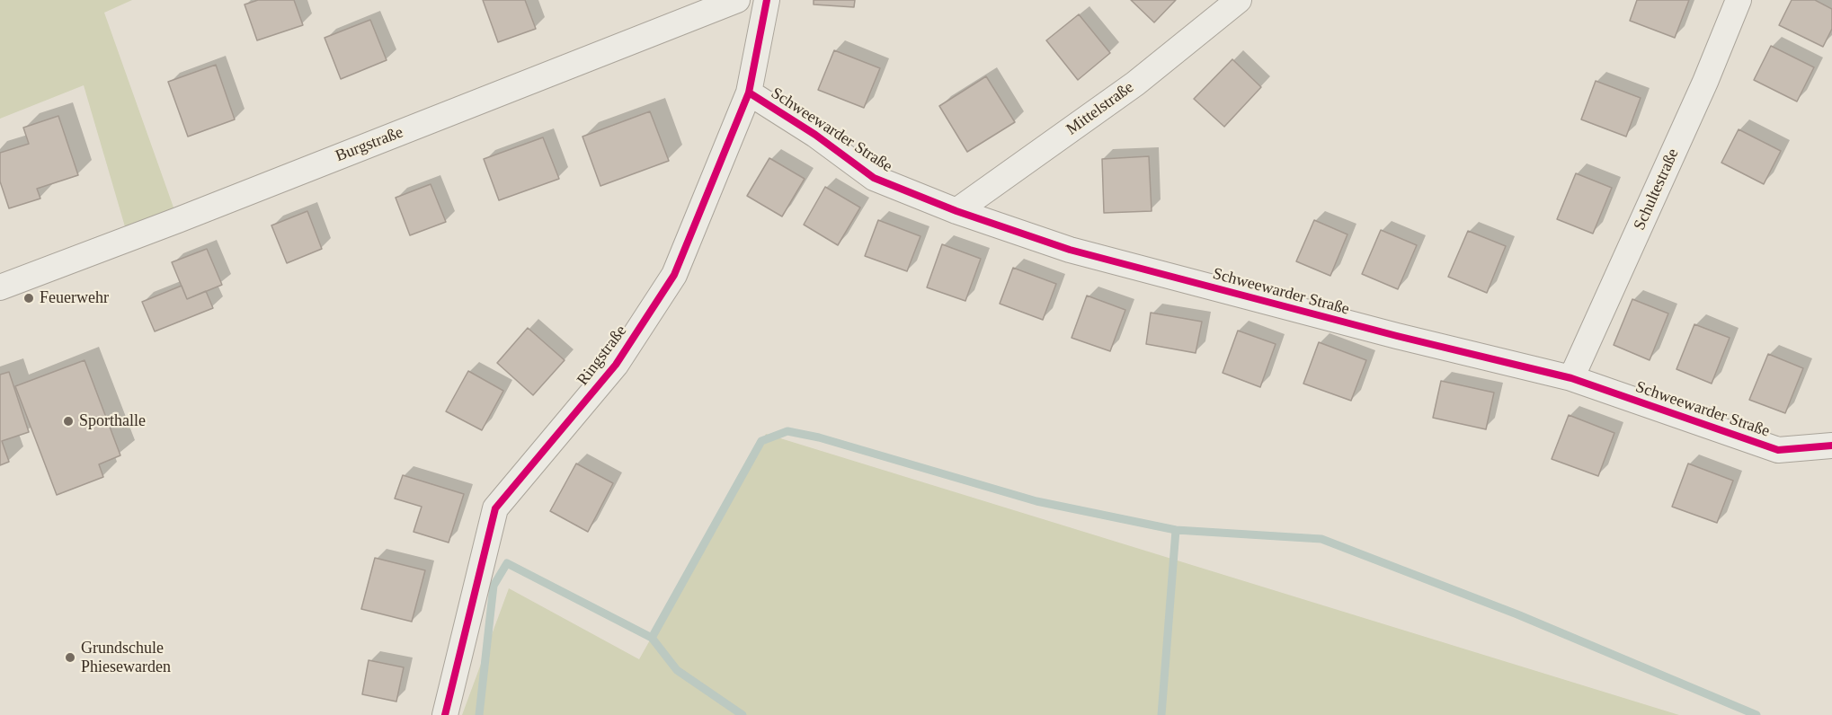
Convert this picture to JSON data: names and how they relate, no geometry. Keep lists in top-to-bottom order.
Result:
{
  "streets": {
    "street": [
      "Mittelstraße",
      "Schweewarder Straße",
      "Burgstraße",
      "Schultestraße",
      "Ringstraße"
    ]
  },
  "crossings": [
    ["Mittelstraße", "Schweewarder Straße"],
    ["Schweewarder Straße", "Schultestraße"],
    ["Schweewarder Straße", "Ringstraße"]
  ],
  "places": ["Feuerwehr", "Sporthalle", "Grundschule Phiesewarden"]
}
